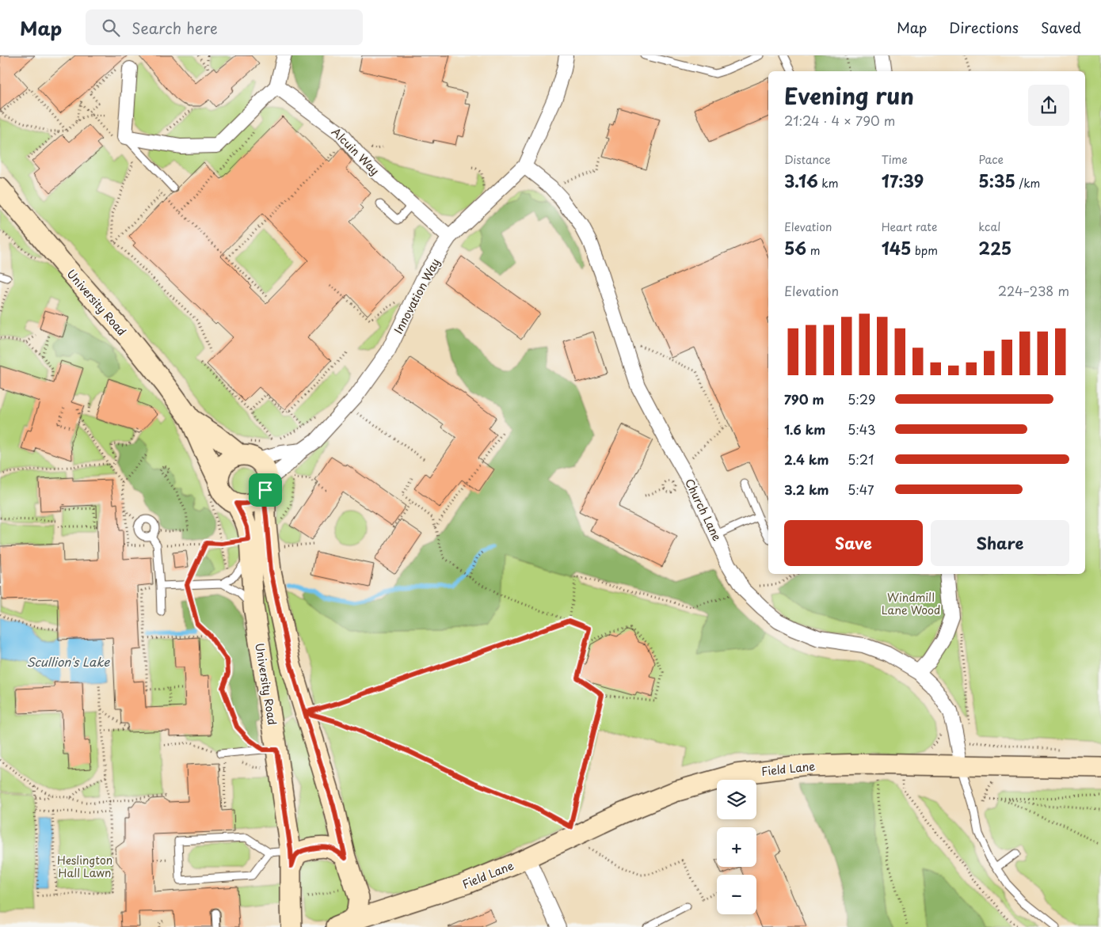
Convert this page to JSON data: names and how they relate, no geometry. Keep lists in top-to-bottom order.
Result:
{
  "streets": {
    "street": [
      "Alcuin Way",
      "Innovation Way",
      "University Road",
      "Church Lane",
      "Field Lane"
    ]
  },
  "crossings": [
    ["Alcuin Way", "Innovation Way"],
    ["Innovation Way", "University Road"],
    ["Innovation Way", "Church Lane"],
    ["Church Lane", "Field Lane"]
  ],
  "water": ["Scullion's Lake"],
  "parks": ["Windmill Lane Wood", "Heslington Hall Lawn"],
  "page": {
    "header": "Map",
    "search": "Search here",
    "nav": ["Map", "Directions", "Saved"],
    "heading": ["Evening run", "21:24 · 4 × 790 m"],
    "stats": [
      ["Distance", "3.16 km"],
      ["Time", "17:39"],
      ["Pace", "5:35 /km"],
      ["Elevation", "56 m"],
      ["Heart rate", "145 bpm"],
      ["kcal", "225"]
    ],
    "chart": ["Elevation", "224–238 m"],
    "list": [
      {
        "name": "790 m",
        "note": "5:29"
      },
      {
        "name": "1.6 km",
        "note": "5:43"
      },
      {
        "name": "2.4 km",
        "note": "5:21"
      },
      {
        "name": "3.2 km",
        "note": "5:47"
      }
    ],
    "buttons": ["Save", "Share"],
    "map_buttons": ["+", "−"]
  }
}
